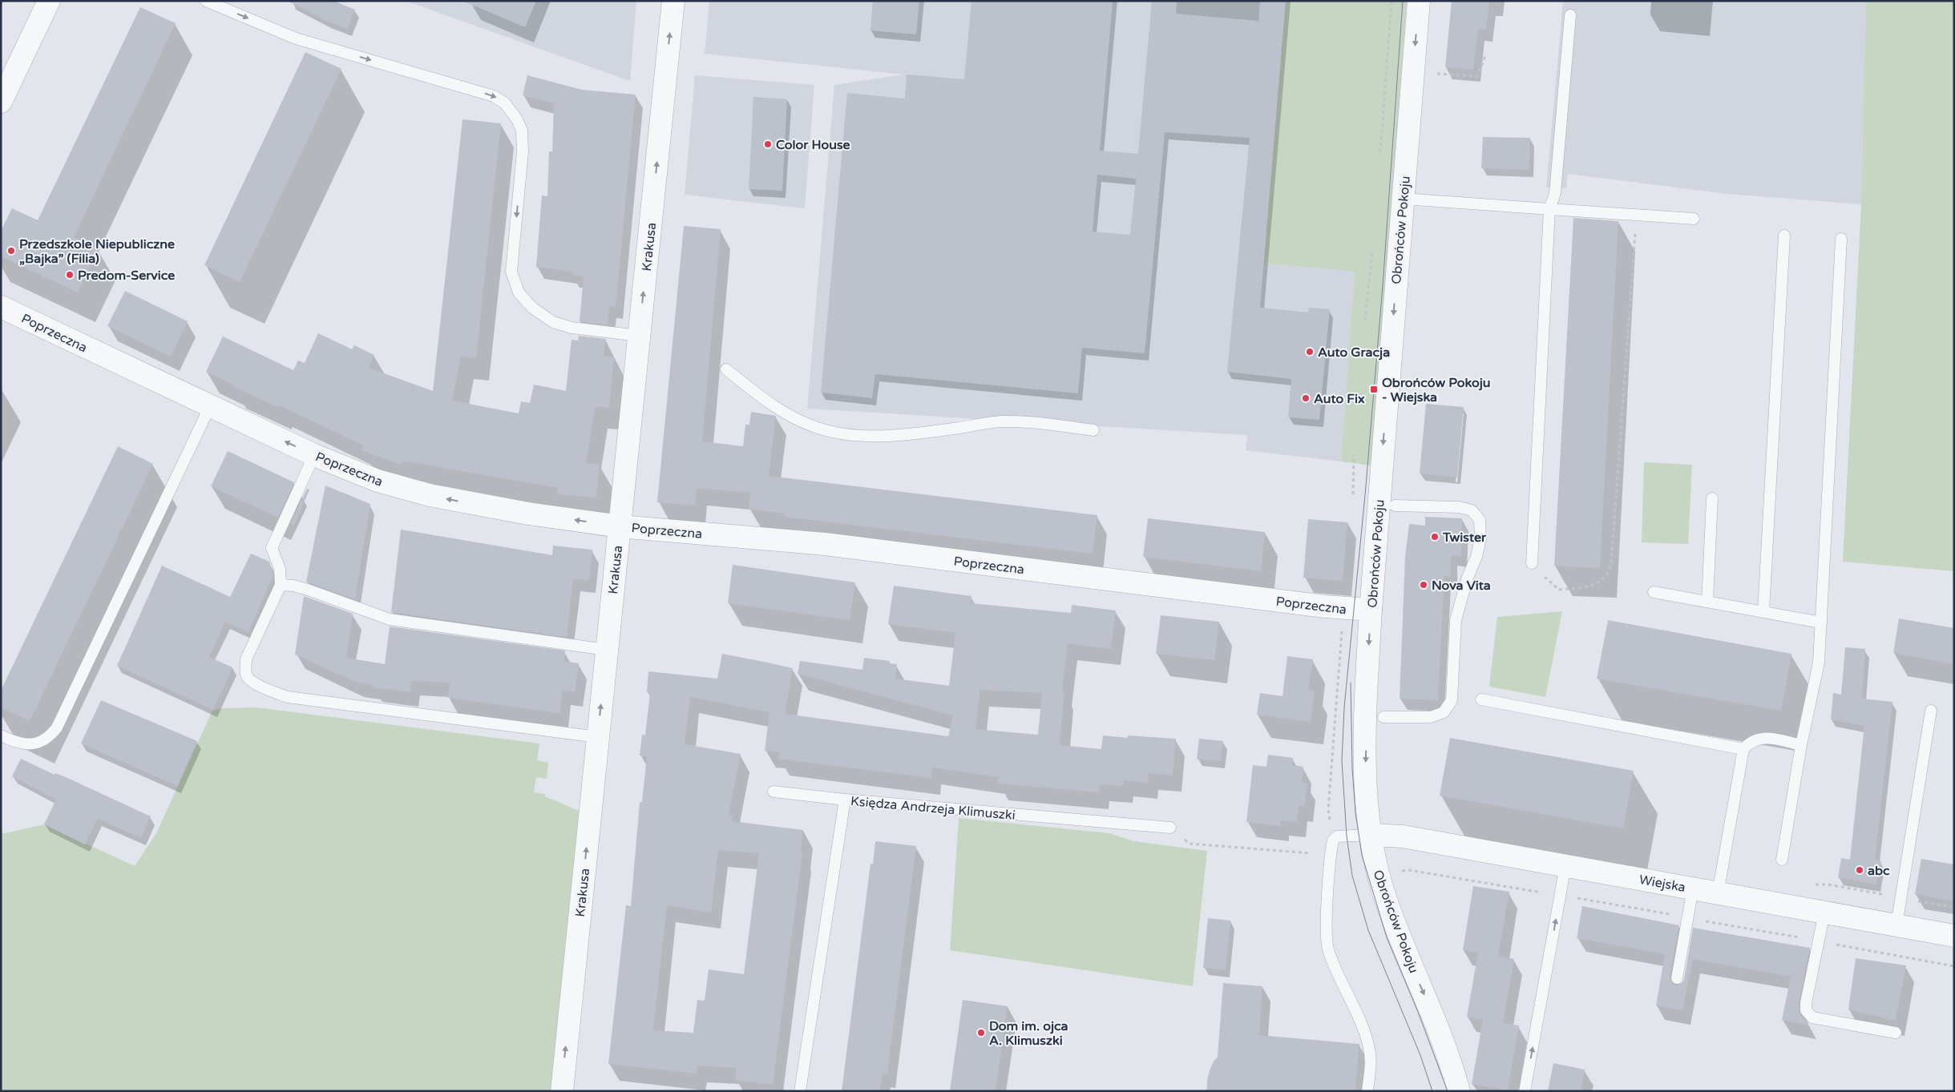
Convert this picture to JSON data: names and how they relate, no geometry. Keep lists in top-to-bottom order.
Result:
{
  "streets": {
    "street": [
      "Obrońców Pokoju",
      "Krakusa",
      "Poprzeczna",
      "Wiejska"
    ],
    "lane": ["Księdza Andrzeja Klimuszki"]
  },
  "crossings": [
    ["Obrońców Pokoju", "Poprzeczna"],
    ["Obrońców Pokoju", "Wiejska"],
    ["Krakusa", "Poprzeczna"]
  ],
  "one_way": ["Obrońców Pokoju", "Krakusa"],
  "places": {
    "other": [
      "Color House",
      "Przedszkole Niepubliczne „Bajka” (Filia)",
      "Predom-Service",
      "Auto Gracja",
      "Auto Fix",
      "Twister",
      "Nova Vita",
      "abc",
      "Dom im. ojca A. Klimuszki"
    ],
    "transit": ["Obrońców Pokoju - Wiejska"]
  }
}
